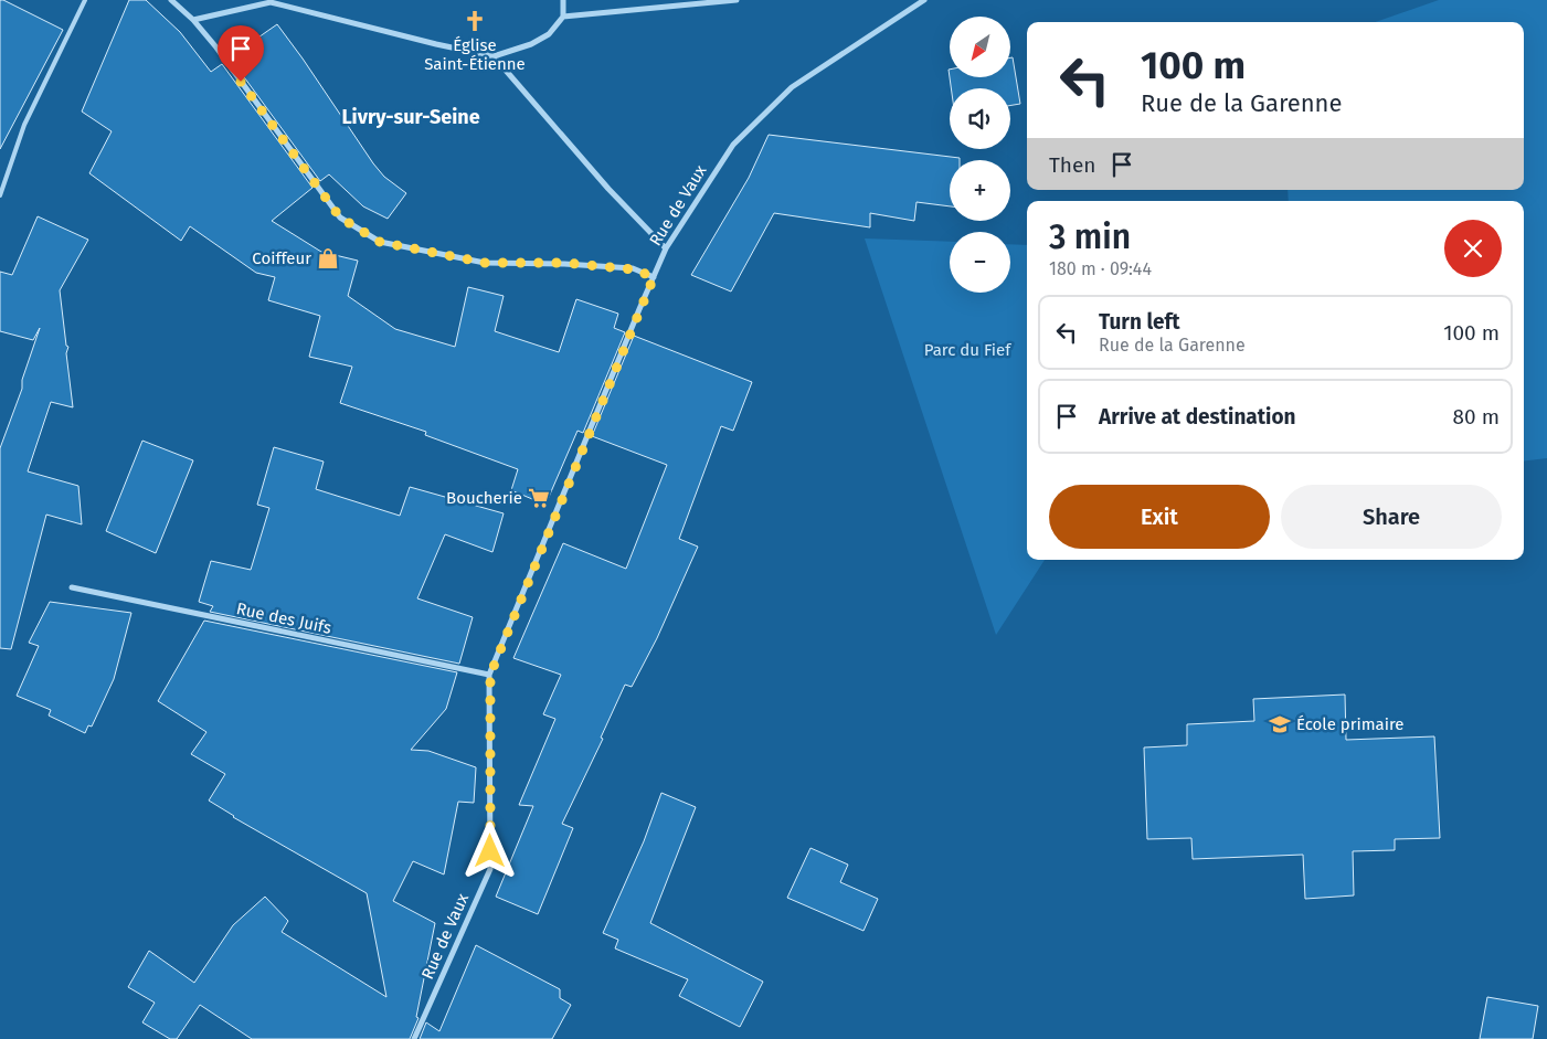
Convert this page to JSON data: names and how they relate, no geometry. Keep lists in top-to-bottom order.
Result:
{
  "streets": {
    "street": ["Rue de Vaux", "Rue des Juifs"]
  },
  "crossings": [
    ["Rue de Vaux", "Rue des Juifs"]
  ],
  "districts": ["Livry-sur-Seine"],
  "parks": ["Parc du Fief"],
  "places": {
    "church": ["Église Saint-Étienne"],
    "shop": ["Coiffeur"],
    "supermarket": ["Boucherie"],
    "school or university": ["École primaire"]
  },
  "north": "bottom left",
  "page": {
    "map_buttons": ["+", "−"],
    "turn": ["100 m", "Rue de la Garenne"],
    "then": "Then",
    "heading": ["3 min", "180 m · 09:44"],
    "list": [
      {
        "name": "Turn left",
        "note": "Rue de la Garenne",
        "value": "100 m"
      },
      {
        "name": "Arrive at destination",
        "value": "80 m"
      }
    ],
    "buttons": ["Exit", "Share"]
  }
}
